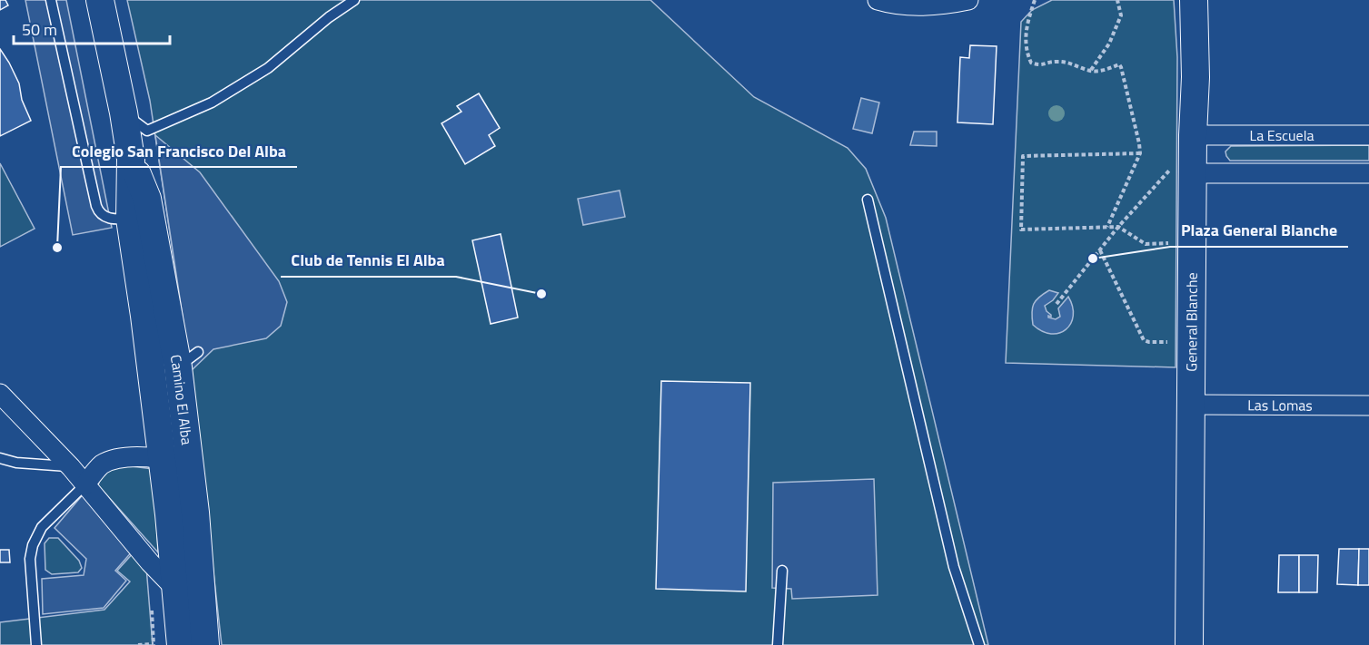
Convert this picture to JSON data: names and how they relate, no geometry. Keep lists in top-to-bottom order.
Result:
{
  "streets": {
    "main road": ["General Blanche", "Camino El Alba"],
    "street": ["La Escuela", "Las Lomas"]
  },
  "crossings": [
    ["La Escuela", "General Blanche"],
    ["General Blanche", "Las Lomas"]
  ],
  "places": ["Colegio San Francisco Del Alba", "Plaza General Blanche", "Club de Tennis El Alba"],
  "scale_bar": "50 m"
}
